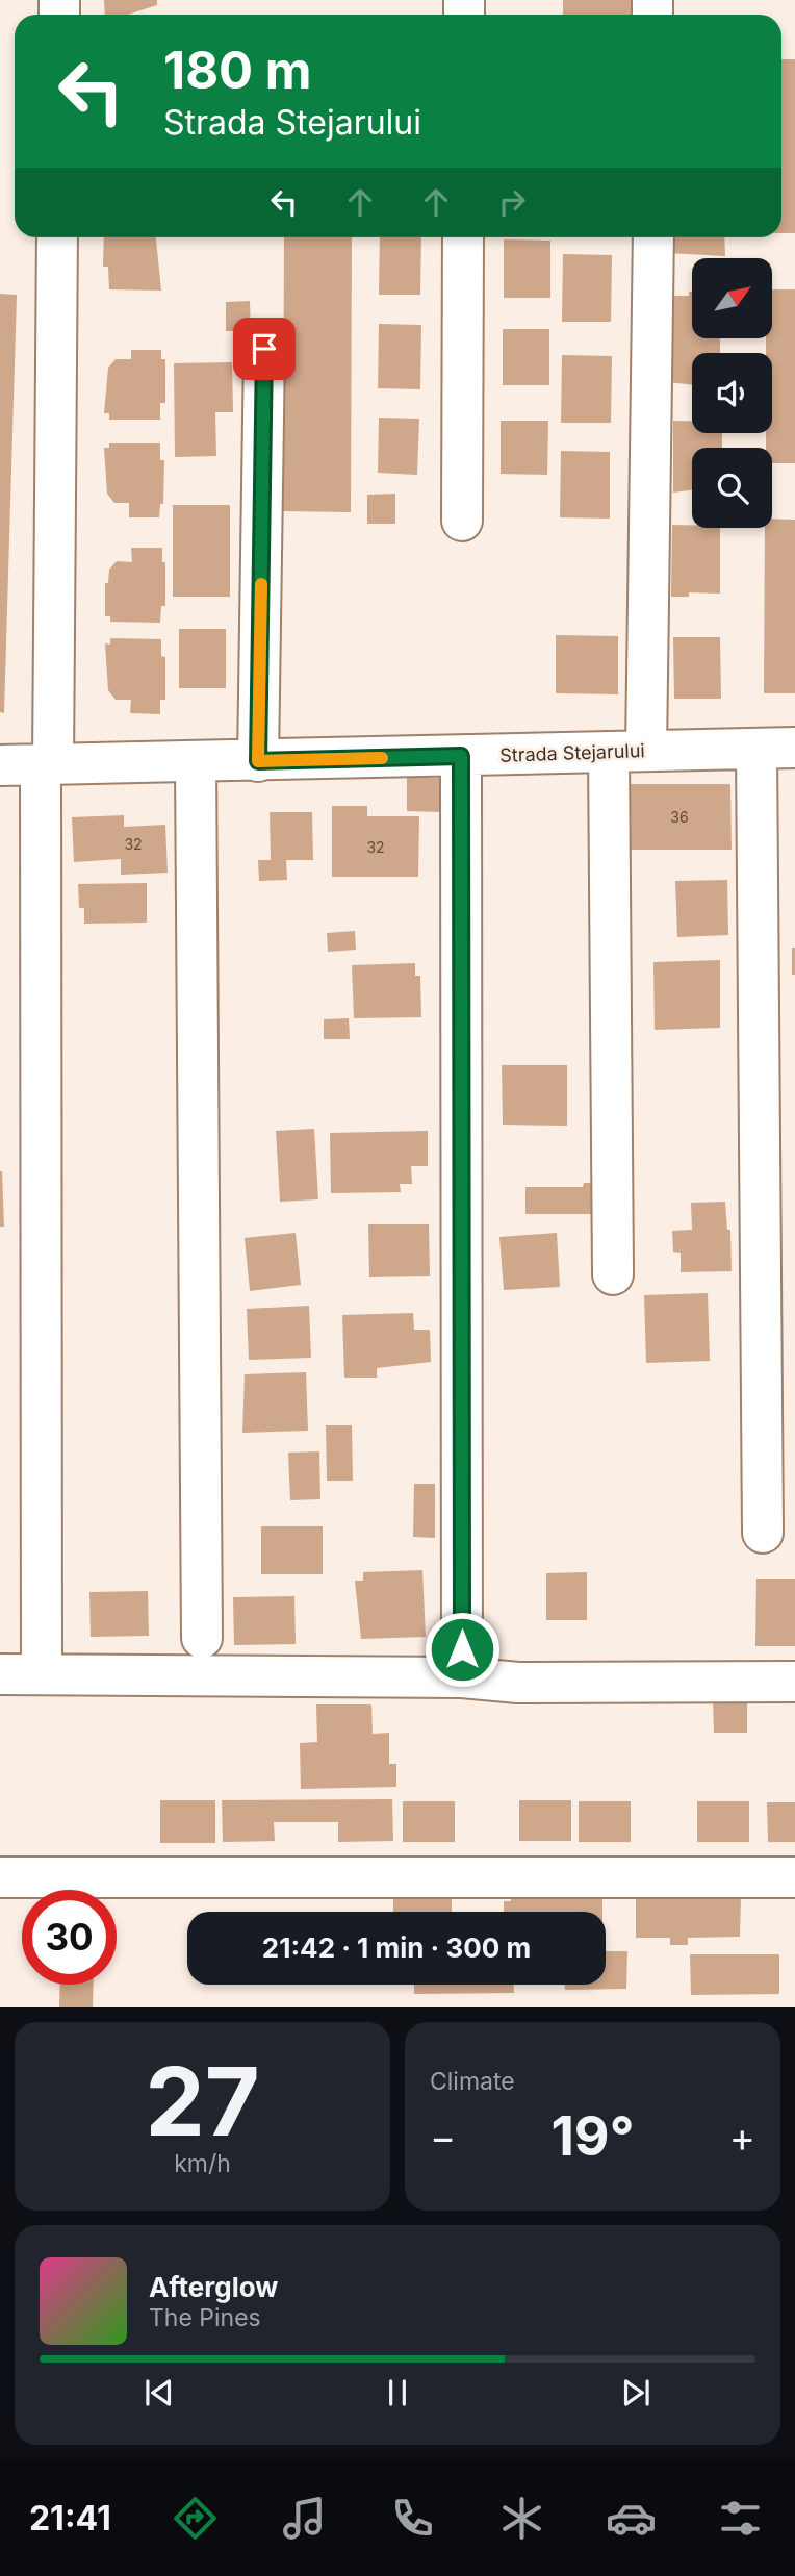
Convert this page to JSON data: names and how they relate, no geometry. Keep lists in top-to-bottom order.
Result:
{
  "streets": {
    "street": ["Strada Stejarului"]
  },
  "house_numbers": ["36", "32", "32"],
  "north": "top right",
  "page": {
    "turn": ["180 m", "Strada Stejarului"],
    "limit": "30",
    "trip": "21:42 · 1 min · 300 m",
    "tile": [
      ["27", "km/h"],
      "Climate"
    ],
    "heat": ["−", "19°", "+"],
    "song": ["Afterglow", "The Pines"],
    "tabs": "21:41"
  }
}
